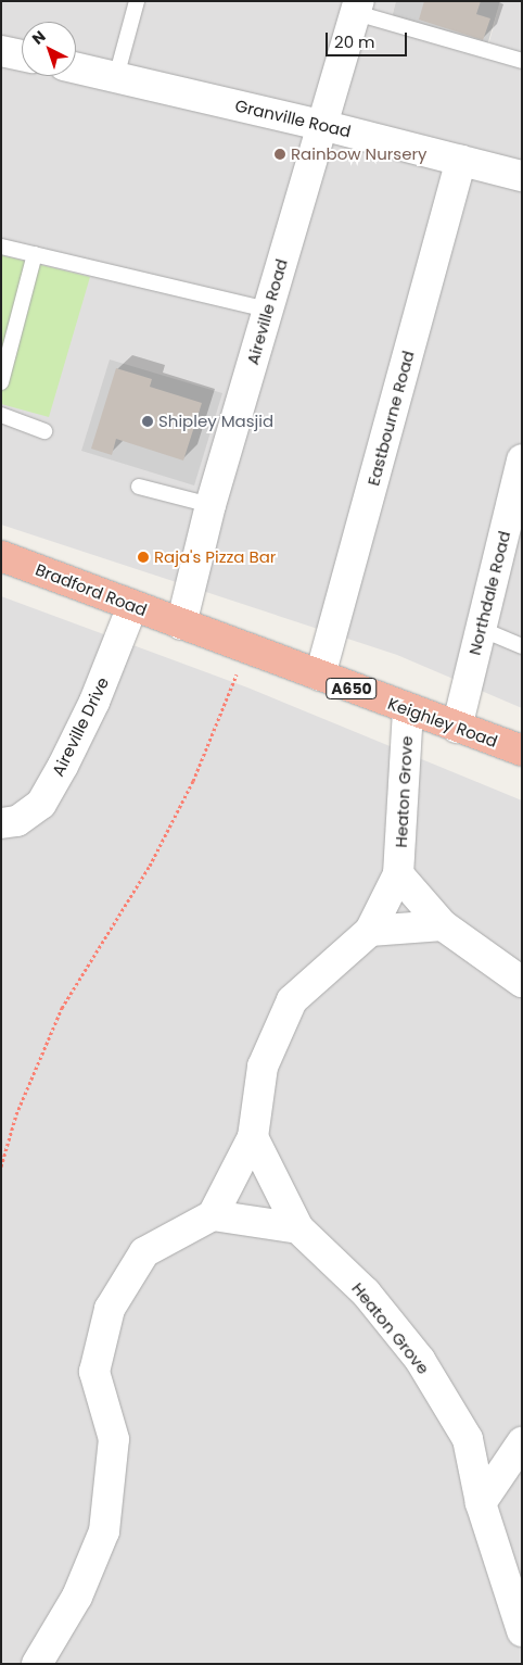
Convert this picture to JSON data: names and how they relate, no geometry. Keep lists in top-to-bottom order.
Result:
{
  "streets": {
    "highway": ["Bradford Road", "A650", "Keighley Road"],
    "street": [
      "Granville Road",
      "Aireville Road",
      "Eastbourne Road",
      "Northdale Road",
      "Aireville Drive",
      "Heaton Grove"
    ]
  },
  "crossings": [
    ["Granville Road", "Aireville Road"],
    ["Granville Road", "Eastbourne Road"],
    ["Aireville Road", "Bradford Road"],
    ["Aireville Road", "Keighley Road"],
    ["Eastbourne Road", "Keighley Road"],
    ["Bradford Road", "Keighley Road"],
    ["Bradford Road", "Aireville Drive"],
    ["Northdale Road", "Keighley Road"],
    ["Keighley Road", "Heaton Grove"]
  ],
  "places": ["Rainbow Nursery", "Shipley Masjid", "Raja's Pizza Bar"],
  "scale_bar": "20 m",
  "north": "top left"
}
